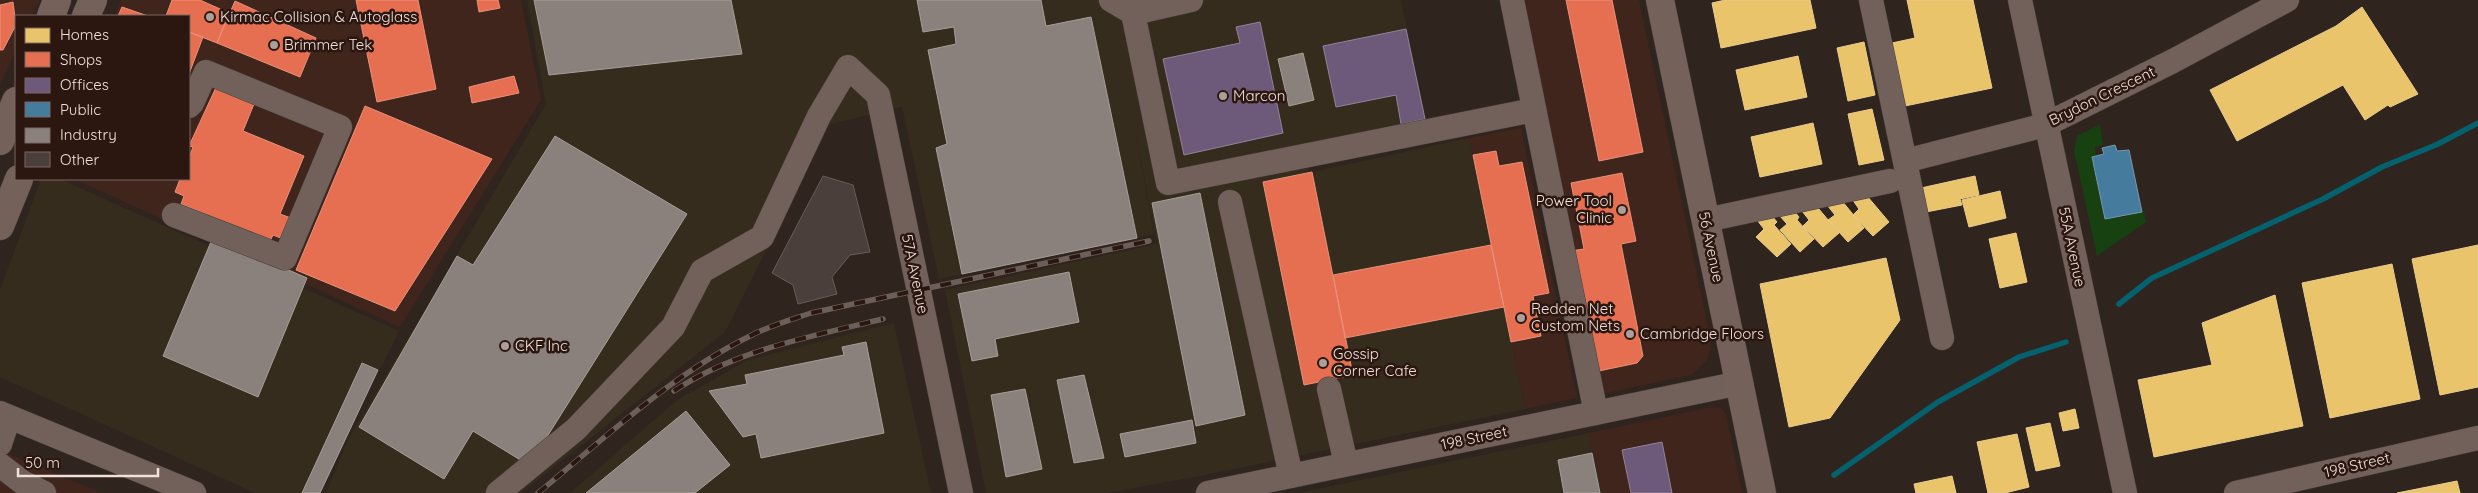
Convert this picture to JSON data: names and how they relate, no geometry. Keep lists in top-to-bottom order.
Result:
{
  "streets": {
    "main road": ["56 Avenue"],
    "street": [
      "Brydon Crescent",
      "55A Avenue",
      "57A Avenue",
      "198 Street"
    ]
  },
  "crossings": [
    ["Brydon Crescent", "55A Avenue"],
    ["56 Avenue", "198 Street"]
  ],
  "places": [
    "Kirmac Collision & Autoglass",
    "Brimmer Tek",
    "Marcon",
    "Power Tool Clinic",
    "Redden Net Custom Nets",
    "Cambridge Floors",
    "CKF Inc",
    "Gossip Corner Cafe"
  ],
  "legend": [
    "Homes",
    "Shops",
    "Offices",
    "Public",
    "Industry",
    "Other"
  ],
  "scale_bar": "50 m"
}
